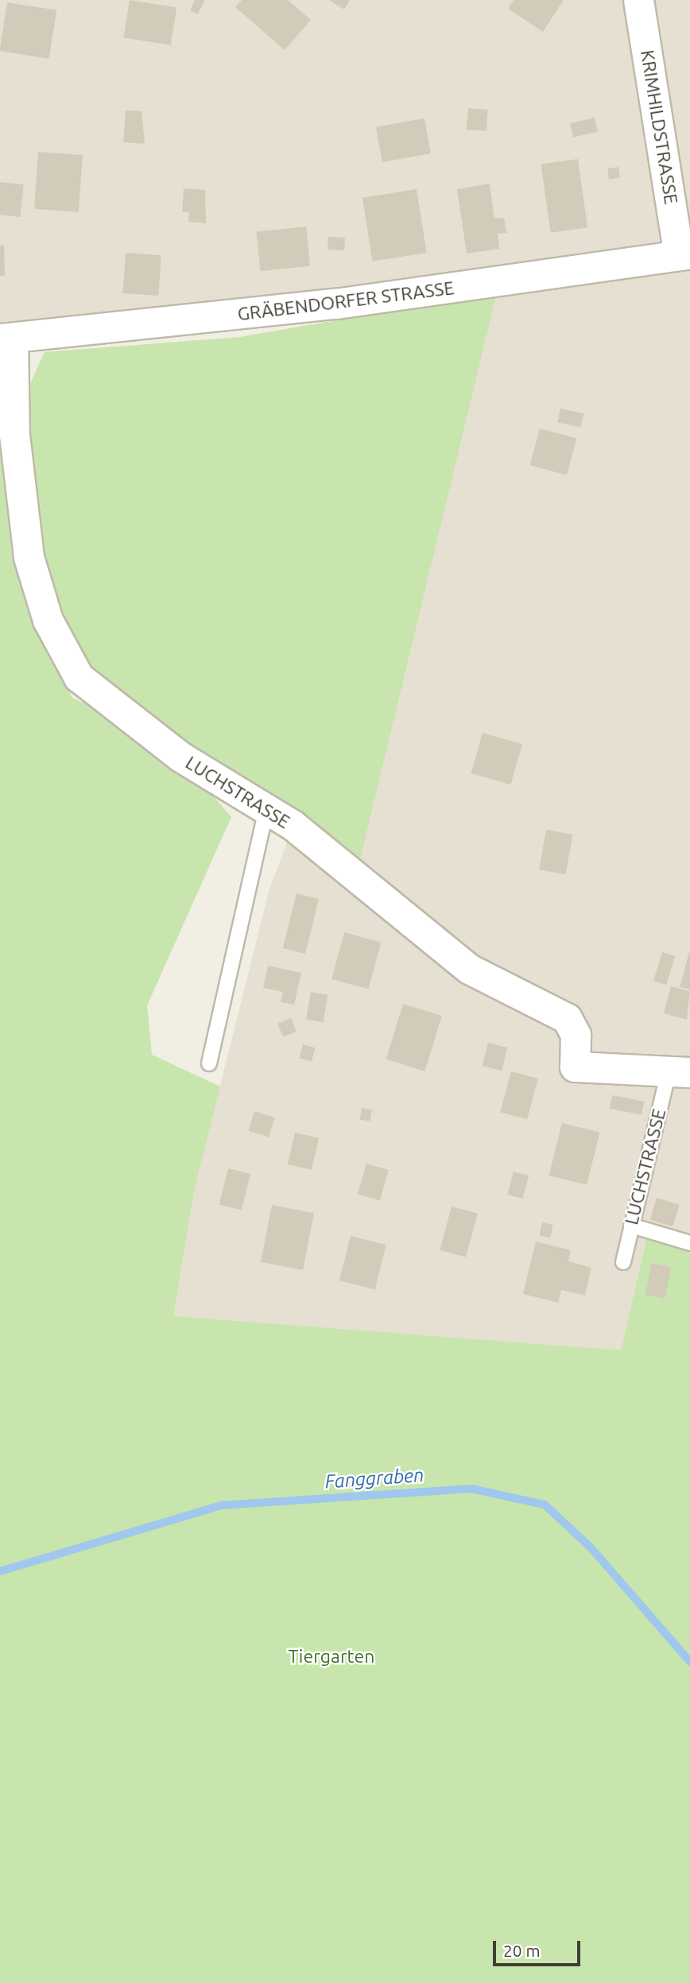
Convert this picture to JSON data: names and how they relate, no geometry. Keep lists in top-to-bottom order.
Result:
{
  "streets": {
    "street": ["KRIMHILDSTRASSE", "GRÄBENDORFER STRASSE", "LUCHSTRASSE"]
  },
  "crossings": [
    ["KRIMHILDSTRASSE", "GRÄBENDORFER STRASSE"],
    ["GRÄBENDORFER STRASSE", "LUCHSTRASSE"]
  ],
  "water": ["Fanggraben"],
  "parks": ["Tiergarten"],
  "scale_bar": "20 m"
}
